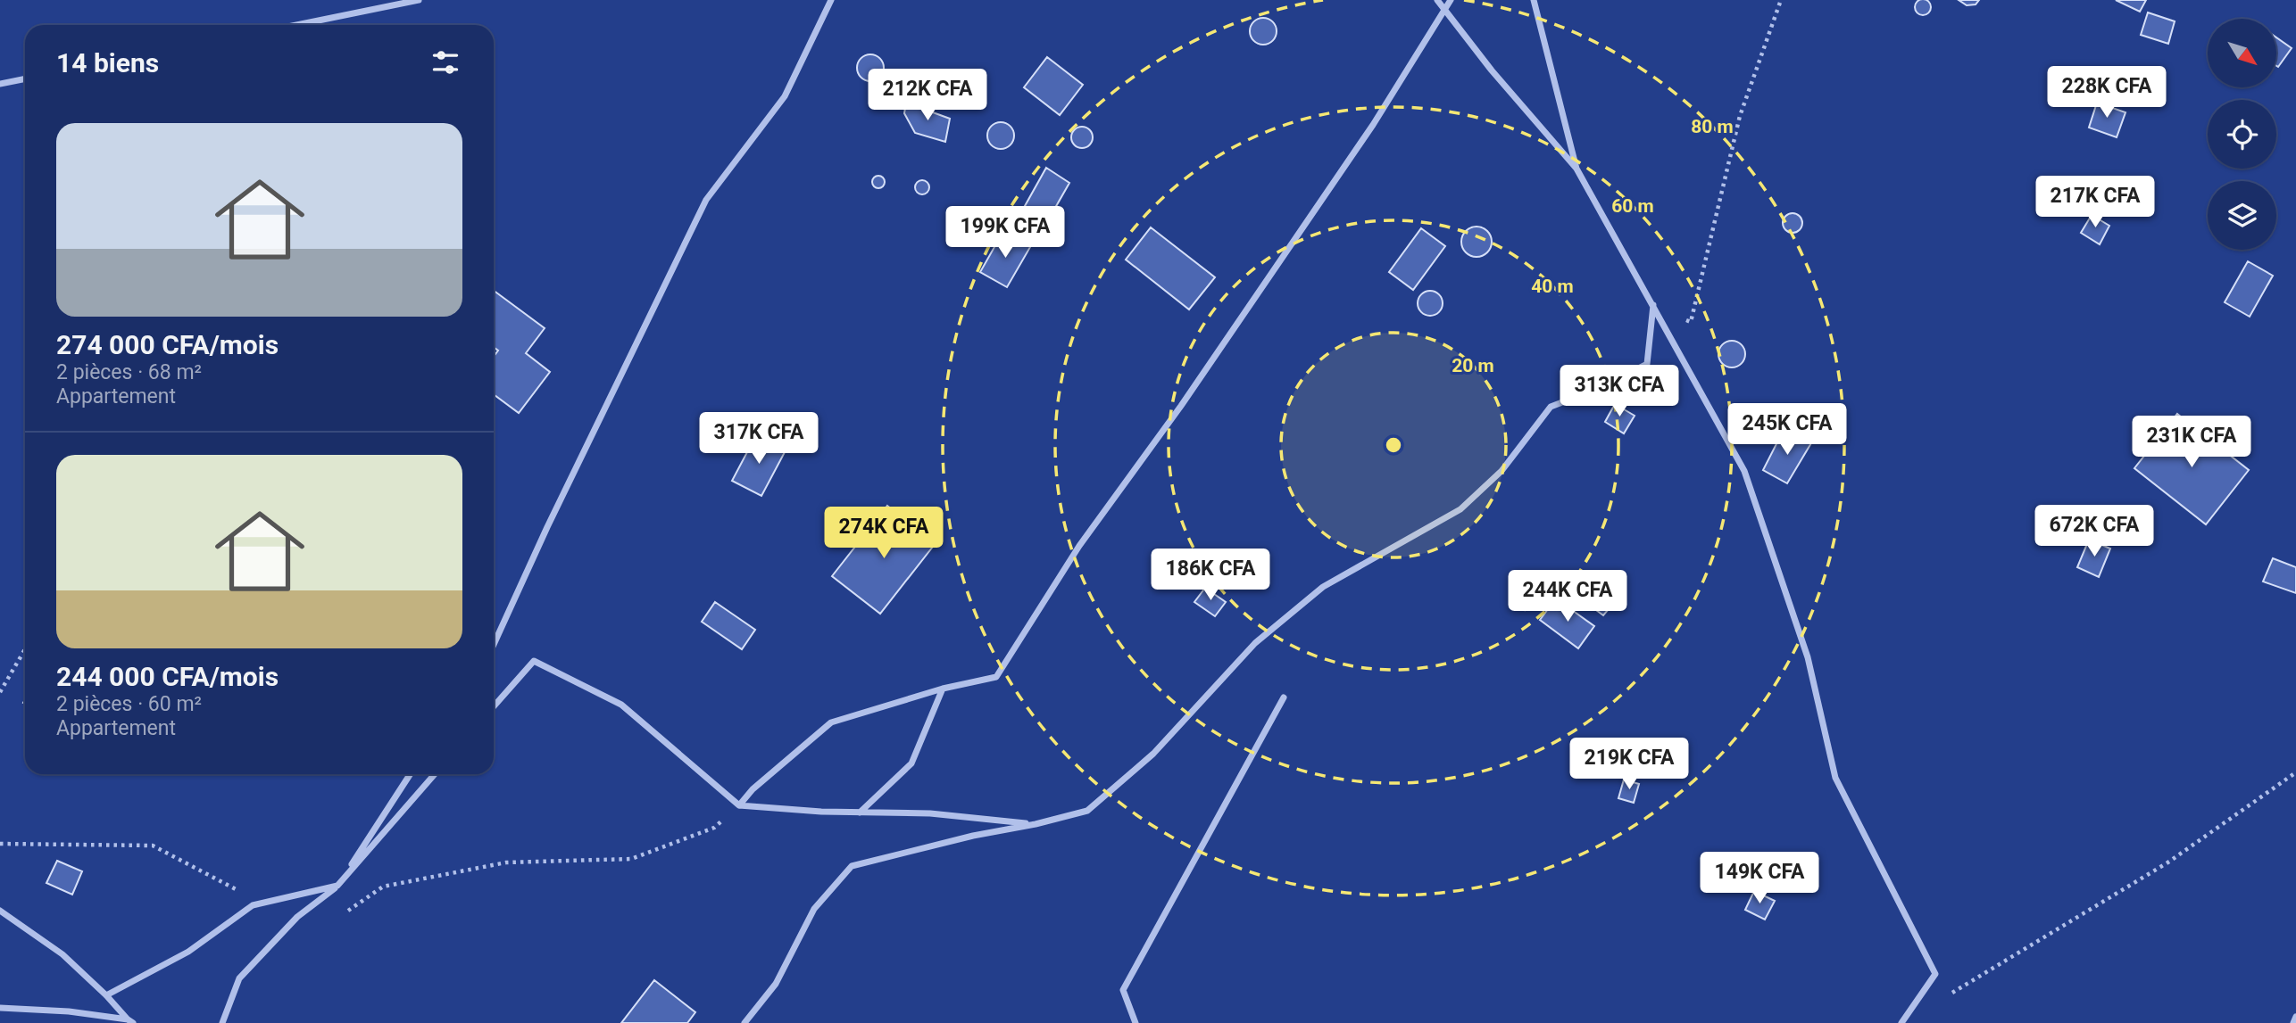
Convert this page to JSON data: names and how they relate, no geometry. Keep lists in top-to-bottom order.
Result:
{
  "north": "bottom right",
  "page": {
    "heading": "14 biens",
    "price": [
      "228K CFA",
      "212K CFA",
      "217K CFA",
      "199K CFA",
      "313K CFA",
      "245K CFA",
      "317K CFA",
      "231K CFA",
      "672K CFA",
      "274K CFA",
      "186K CFA",
      "244K CFA",
      "219K CFA",
      "149K CFA"
    ],
    "list": [
      {
        "name": "274 000 CFA/mois",
        "note": "2 pièces · 68 m² · Appartement"
      },
      {
        "name": "244 000 CFA/mois",
        "note": "2 pièces · 60 m² · Appartement"
      }
    ]
  },
  "rings": [
    "80 m",
    "60 m",
    "40 m",
    "20 m"
  ]
}
